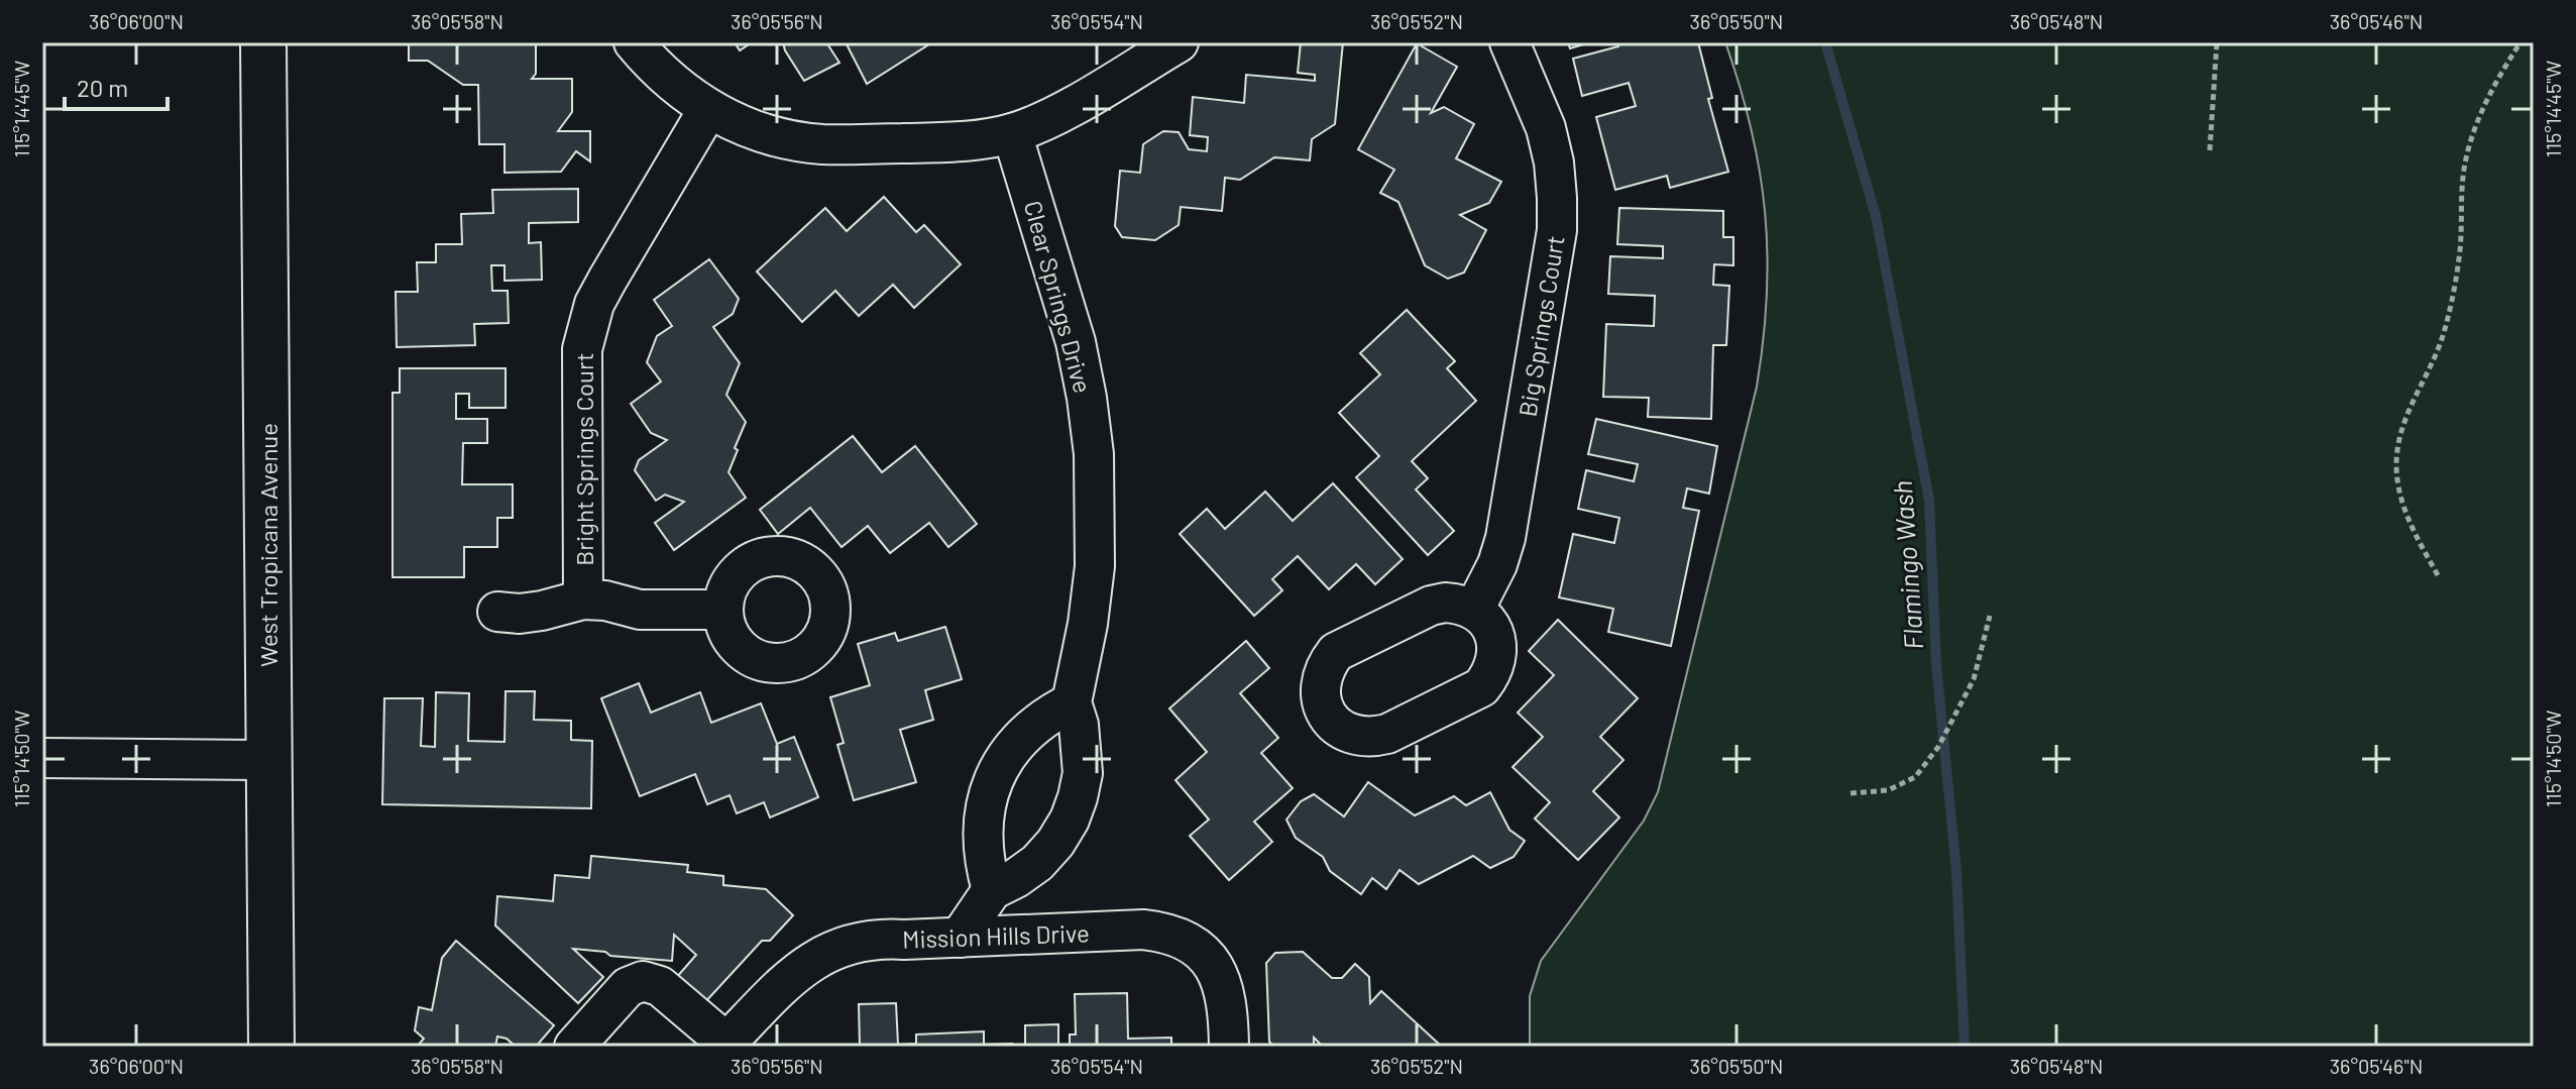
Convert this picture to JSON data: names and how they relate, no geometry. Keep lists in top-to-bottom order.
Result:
{
  "streets": {
    "main road": ["West Tropicana Avenue"],
    "street": [
      "Clear Springs Drive",
      "Big Springs Court",
      "Bright Springs Court",
      "Mission Hills Drive"
    ]
  },
  "crossings": [
    ["Clear Springs Drive", "Mission Hills Drive"]
  ],
  "water": ["Flamingo Wash"],
  "scale_bar": "20 m",
  "coordinates": [
    "36°06'00\"N",
    "36°05'58\"N",
    "36°05'56\"N",
    "36°05'54\"N",
    "36°05'52\"N",
    "36°05'50\"N",
    "36°05'48\"N",
    "36°05'46\"N",
    "115°14'45\"W",
    "115°14'50\"W"
  ]
}
